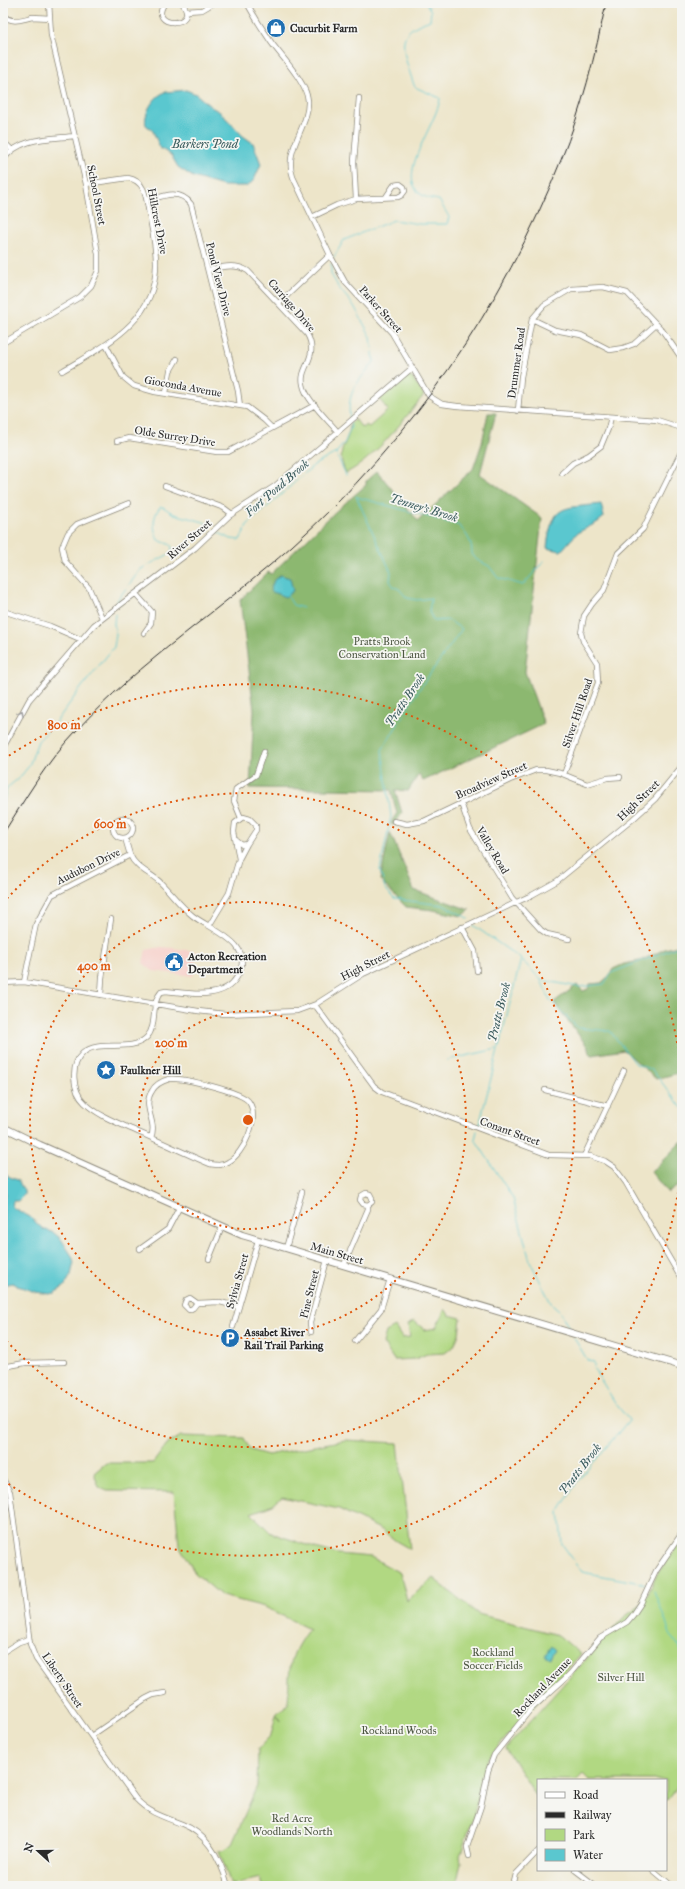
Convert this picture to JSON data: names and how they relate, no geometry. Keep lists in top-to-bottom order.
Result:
{
  "streets": {
    "main road": ["Main Street"],
    "street": [
      "School Street",
      "Hillcrest Drive",
      "Pond View Drive",
      "Carriage Drive",
      "Parker Street",
      "Drummer Road",
      "Gioconda Avenue",
      "Olde Surrey Drive",
      "River Street",
      "Silver Hill Road",
      "Broadview Street",
      "High Street",
      "Valley Road",
      "Audubon Drive",
      "Conant Street",
      "Sylvia Street",
      "Pine Street",
      "Liberty Street",
      "Rockland Avenue"
    ]
  },
  "crossings": [
    ["School Street", "Hillcrest Drive"],
    ["Hillcrest Drive", "Pond View Drive"],
    ["Hillcrest Drive", "Gioconda Avenue"],
    ["Pond View Drive", "Carriage Drive"],
    ["Pond View Drive", "Gioconda Avenue"],
    ["Carriage Drive", "Olde Surrey Drive"],
    ["Carriage Drive", "River Street"],
    ["Parker Street", "Drummer Road"],
    ["Parker Street", "River Street"],
    ["Gioconda Avenue", "Olde Surrey Drive"],
    ["Silver Hill Road", "Broadview Street"],
    ["Broadview Street", "Valley Road"],
    ["High Street", "Valley Road"],
    ["High Street", "Audubon Drive"],
    ["High Street", "Conant Street"],
    ["Main Street", "Sylvia Street"],
    ["Main Street", "Pine Street"]
  ],
  "water": [
    "Barkers Pond",
    "Fort Pond Brook",
    "Tenney's Brook",
    "Pratts Brook"
  ],
  "parks": [
    "Pratts Brook Conservation Land",
    "Rockland Soccer Fields",
    "Silver Hill",
    "Rockland Woods",
    "Red Acre Woodlands North"
  ],
  "places": {
    "shop": ["Cucurbit Farm"],
    "public building": ["Acton Recreation Department"],
    "place": ["Faulkner Hill"],
    "parking": ["Assabet River Rail Trail Parking"]
  },
  "legend": [
    "Road",
    "Railway",
    "Park",
    "Water"
  ],
  "north": "left",
  "rings": [
    "800 m",
    "600 m",
    "400 m",
    "200 m"
  ]
}
